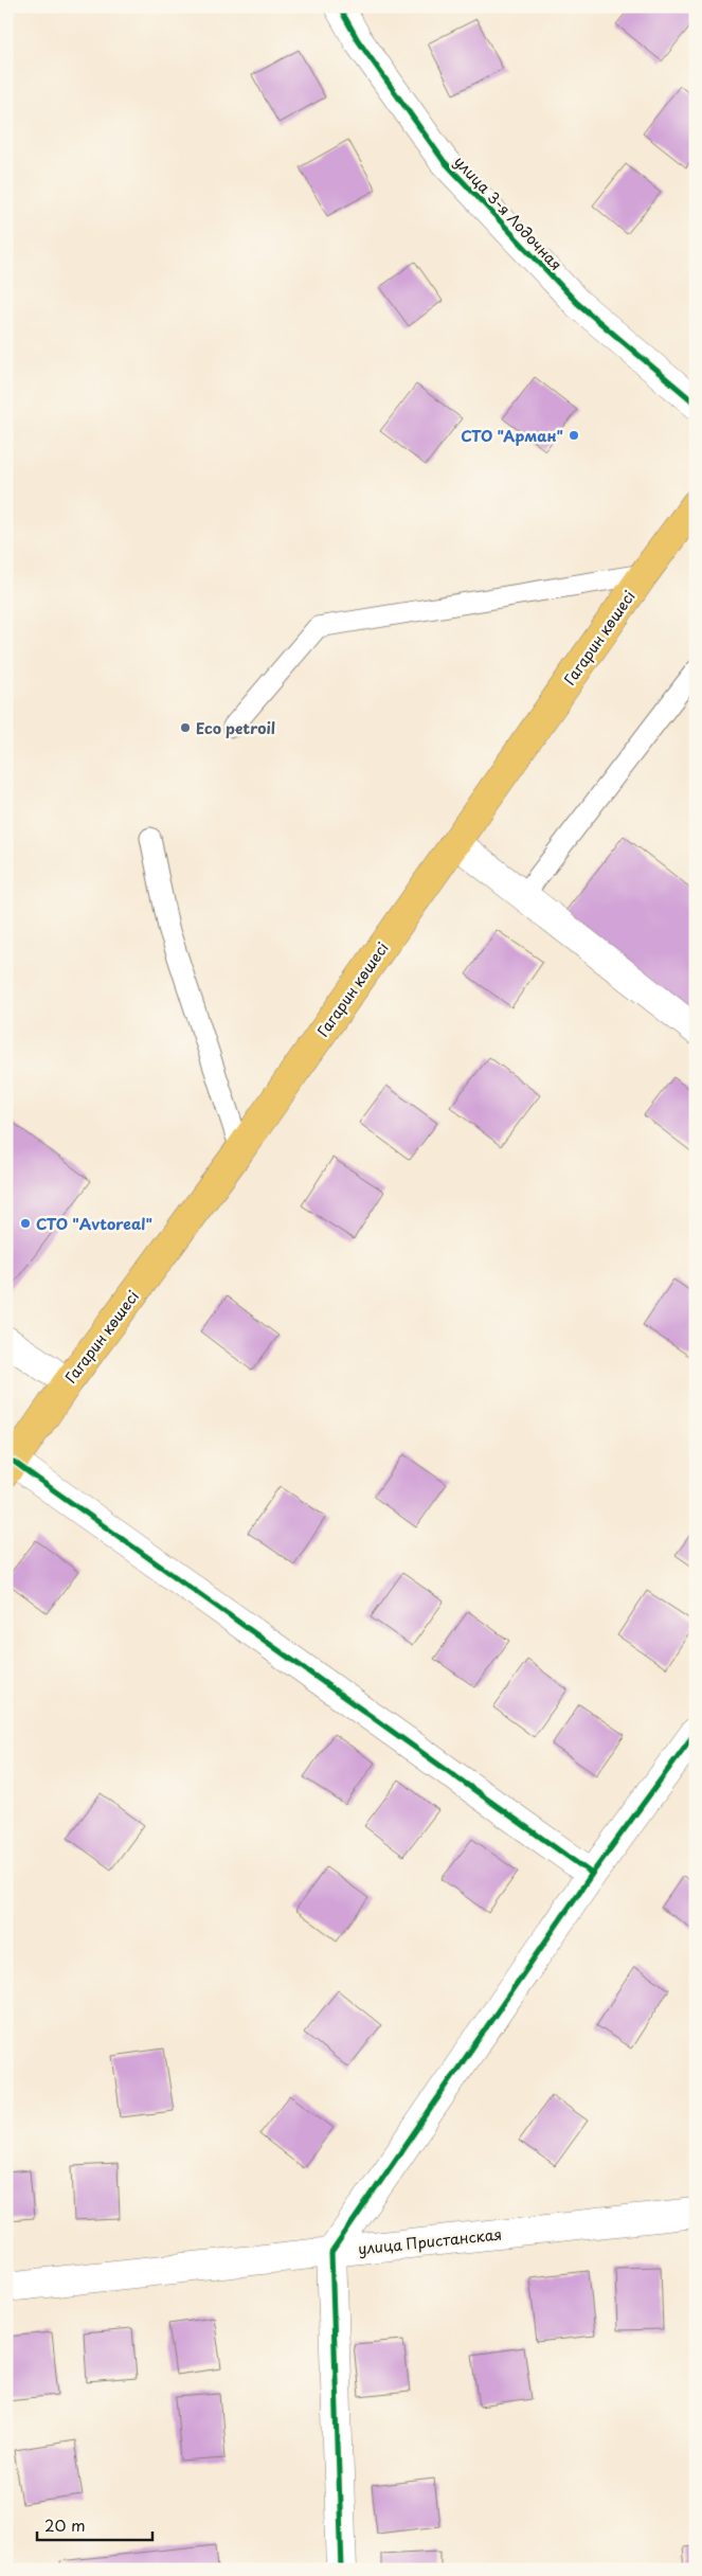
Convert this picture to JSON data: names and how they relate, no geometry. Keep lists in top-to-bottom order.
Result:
{
  "streets": {
    "highway": ["Гагарин көшесі"],
    "street": ["улица 3-я Лодочная", "улица Пристанская"]
  },
  "places": ["СТО \"Арман\"", "Eco petroil", "СТО \"Avtoreal\""],
  "scale_bar": "20 m"
}
